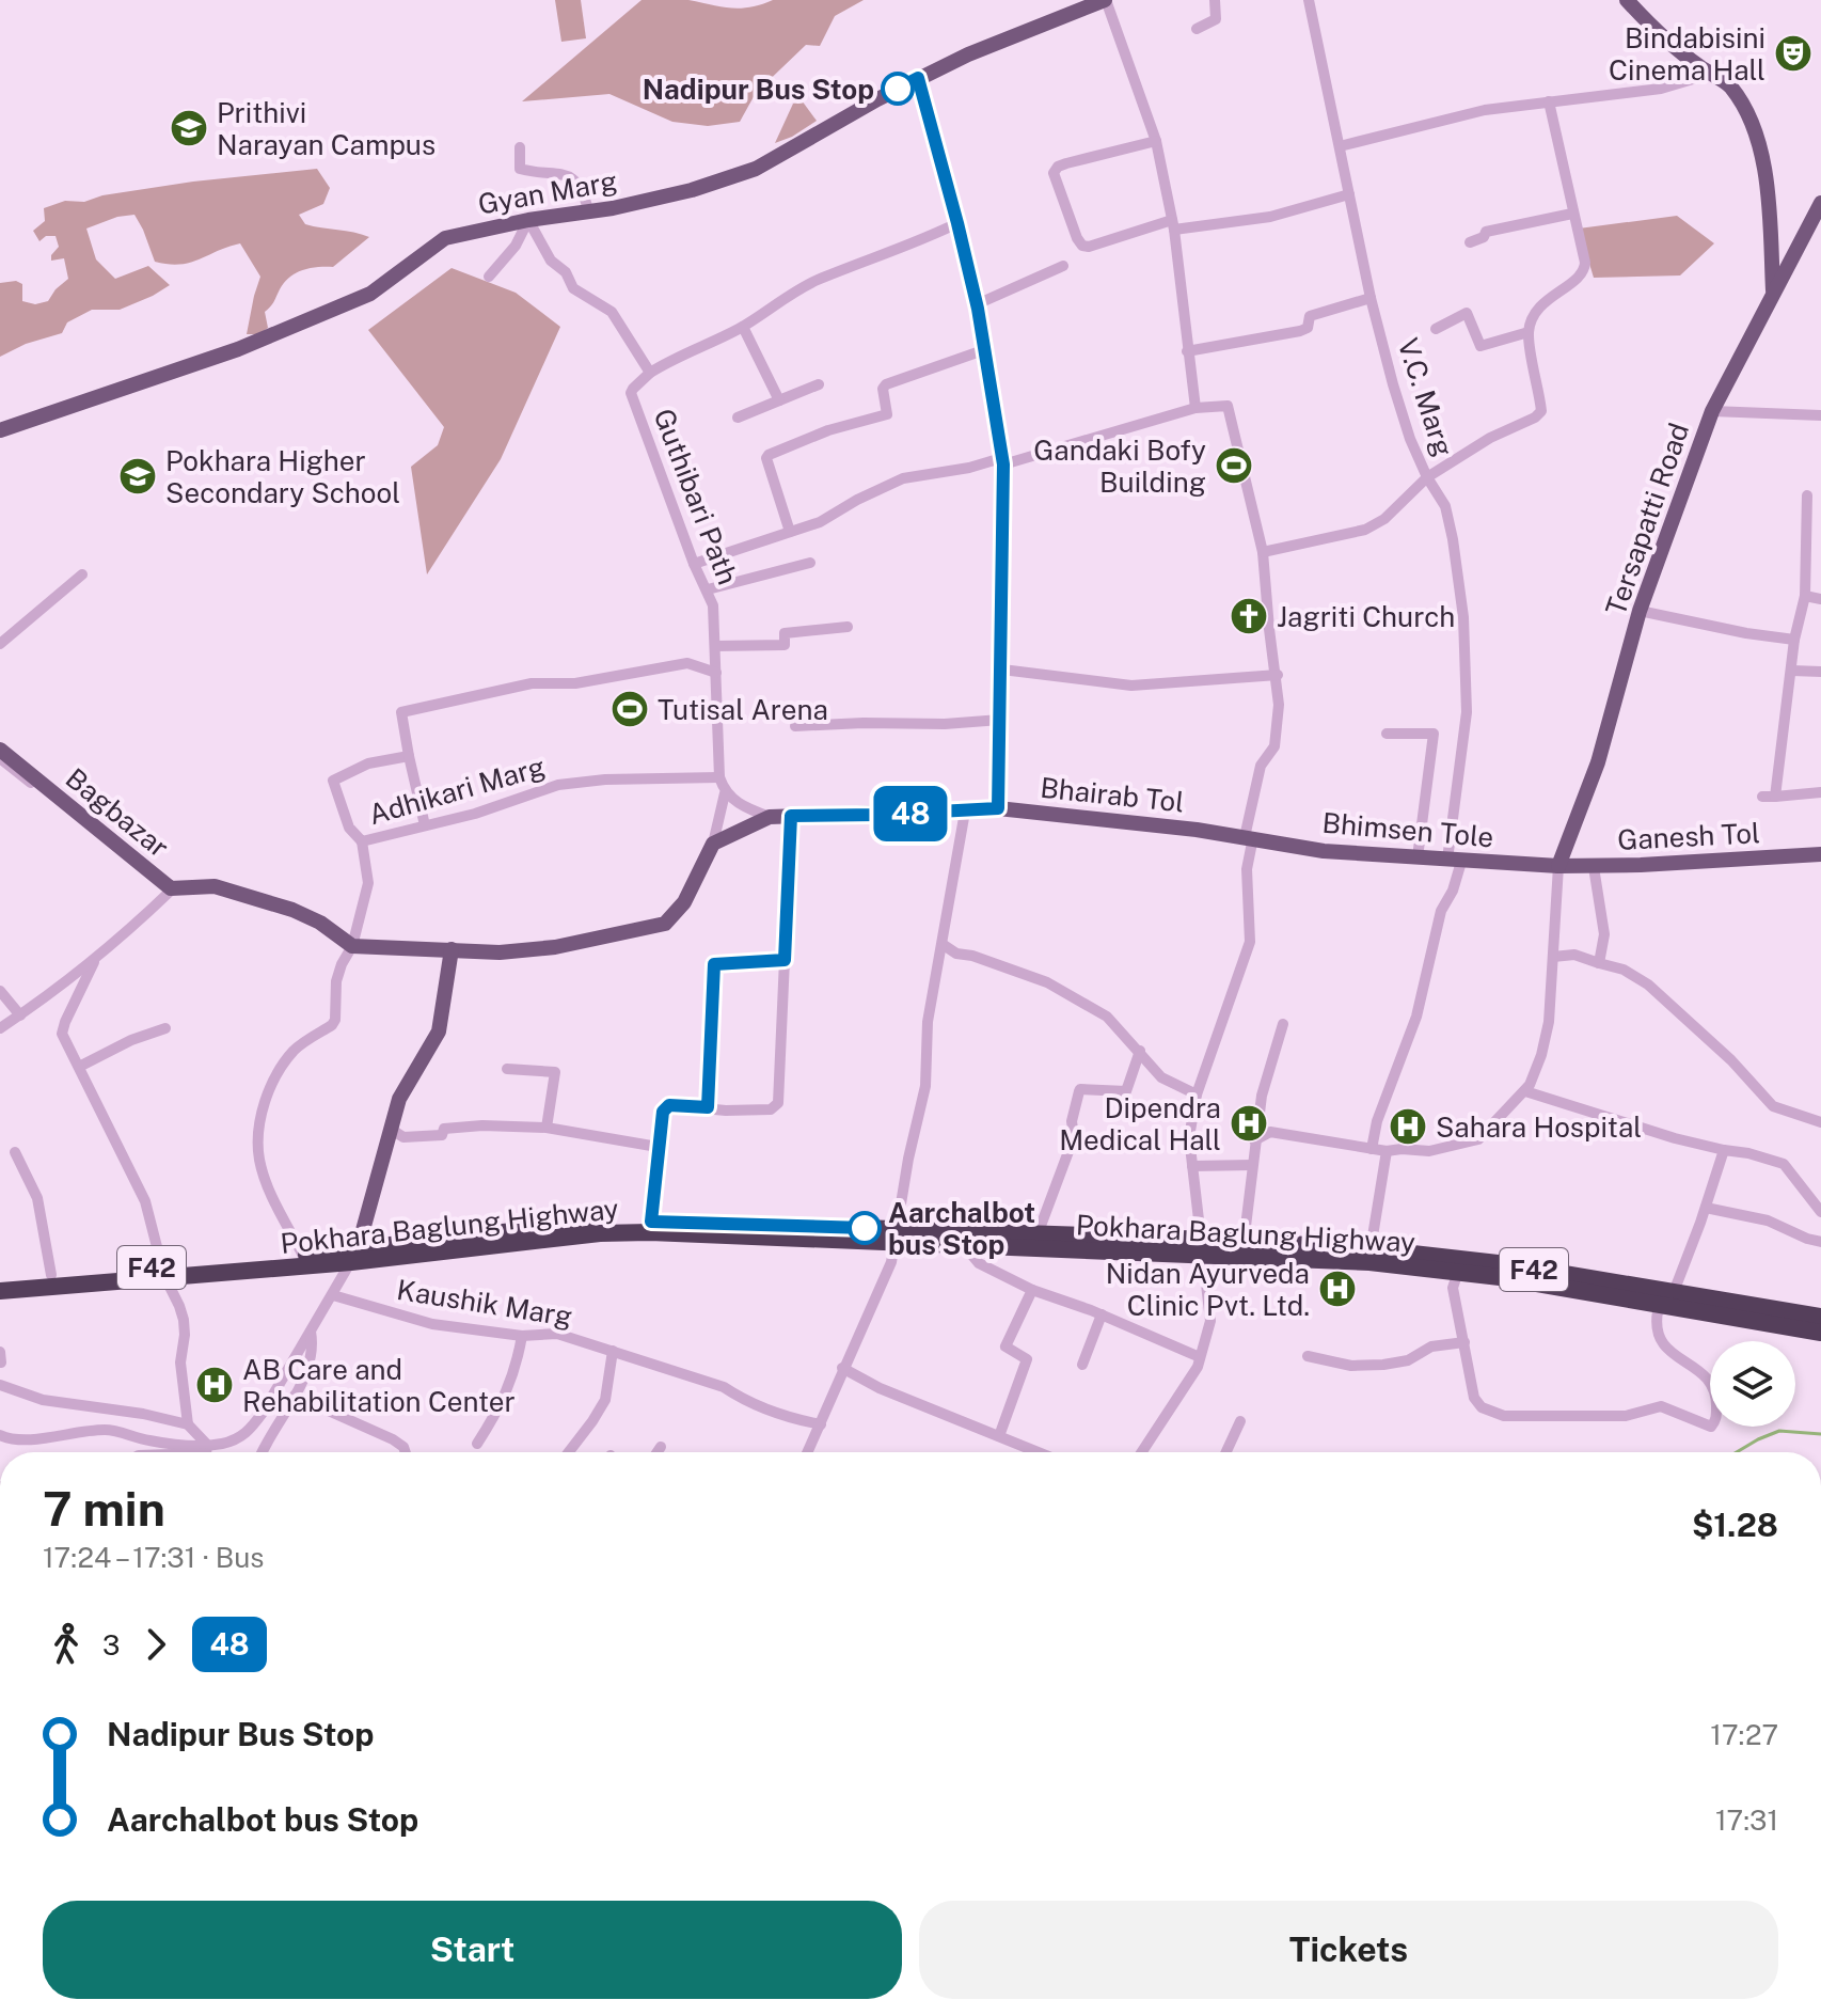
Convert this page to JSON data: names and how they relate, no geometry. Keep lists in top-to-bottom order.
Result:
{
  "streets": {
    "highway": ["Pokhara Baglung Highway", "F42"],
    "main road": [
      "Gyan Marg",
      "Tersapatti Road",
      "Bhairab Tol",
      "Bagbazar",
      "Bhimsen Tole",
      "Ganesh Tol"
    ],
    "street": [
      "V.C. Marg",
      "Guthibari Path",
      "Adhikari Marg",
      "Kaushik Marg"
    ]
  },
  "crossings": [
    ["Gyan Marg", "Guthibari Path"],
    ["V.C. Marg", "Bhimsen Tole"],
    ["Guthibari Path", "Adhikari Marg"],
    ["Tersapatti Road", "Bhimsen Tole"],
    ["Tersapatti Road", "Ganesh Tol"],
    ["Bhairab Tol", "Bhimsen Tole"],
    ["Bhimsen Tole", "Ganesh Tol"]
  ],
  "places": {
    "theatre": ["Bindabisini Cinema Hall"],
    "other": ["Nadipur Bus Stop", "Aarchalbot bus Stop"],
    "school or university": ["Prithivi Narayan Campus", "Pokhara Higher Secondary School"],
    "sports": ["Gandaki Bofy Building", "Tutisal Arena"],
    "church": ["Jagriti Church"],
    "hospital": [
      "Dipendra Medical Hall",
      "Sahara Hospital",
      "Nidan Ayurveda Clinic Pvt. Ltd.",
      "AB Care and Rehabilitation Center"
    ]
  },
  "lines": ["bus line 48"],
  "page": {
    "on_map": "48",
    "heading": ["7 min", "17:24 – 17:31 · Bus", "$1.28"],
    "legs": ["3", "48"],
    "list": [
      {
        "name": "Nadipur Bus Stop",
        "value": "17:27"
      },
      {
        "name": "Aarchalbot bus Stop",
        "value": "17:31"
      }
    ],
    "buttons": ["Start", "Tickets"]
  }
}
